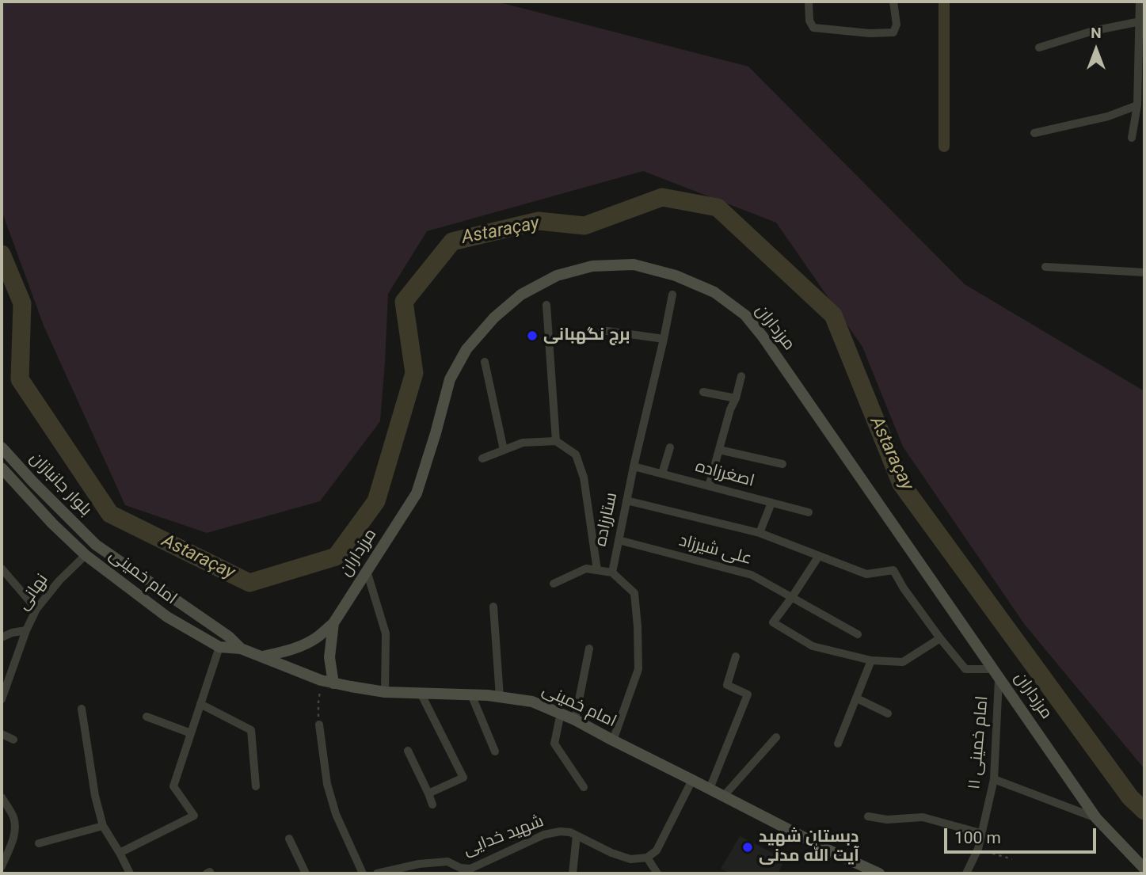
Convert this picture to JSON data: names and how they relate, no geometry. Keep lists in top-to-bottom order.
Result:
{
  "streets": {
    "street": [
      "مرزداران",
      "اصغرزاده",
      "بلوار جانبازان",
      "ستارزاده",
      "علی شیرزاد",
      "امام خمینی",
      "نهانی",
      "امام خمینی ۱۱",
      "شهید خدایی"
    ]
  },
  "crossings": [
    ["مرزداران", "امام خمینی"],
    ["مرزداران", "امام خمینی ۱۱"],
    ["اصغرزاده", "ستارزاده"],
    ["بلوار جانبازان", "امام خمینی"],
    ["بلوار جانبازان", "نهانی"],
    ["ستارزاده", "علی شیرزاد"],
    ["ستارزاده", "امام خمینی"],
    ["امام خمینی", "نهانی"]
  ],
  "water": ["Astaraçay"],
  "places": ["برج نگهبانی", "دبستان شهید آیت الله مدنی"],
  "scale_bar": "100 m",
  "north": "top"
}
